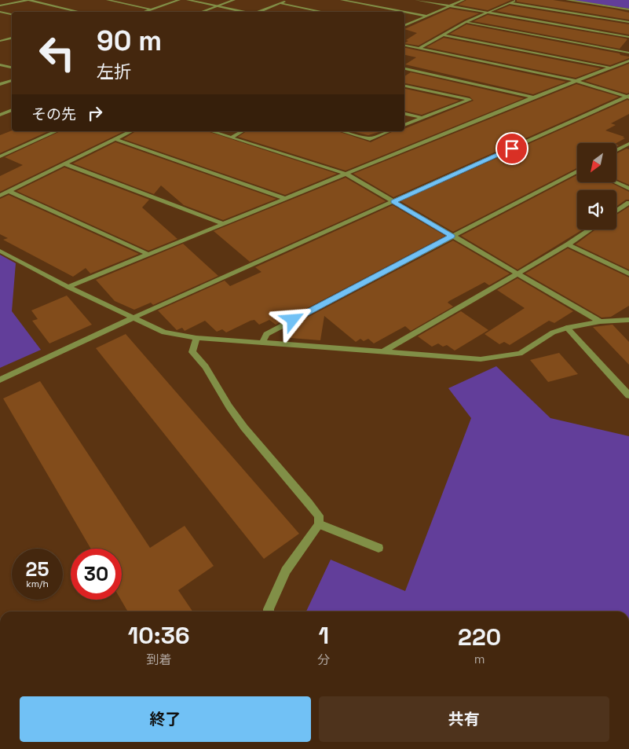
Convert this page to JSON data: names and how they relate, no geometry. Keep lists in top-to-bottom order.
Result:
{
  "north": "bottom left",
  "page": {
    "turn": ["90 m", "左折"],
    "then": "その先",
    "speed": "25 km/h",
    "limit": "30",
    "eta": [
      "10:36",
      "到着",
      "1",
      "分",
      "220",
      "m"
    ],
    "buttons": ["終了", "共有"]
  }
}
